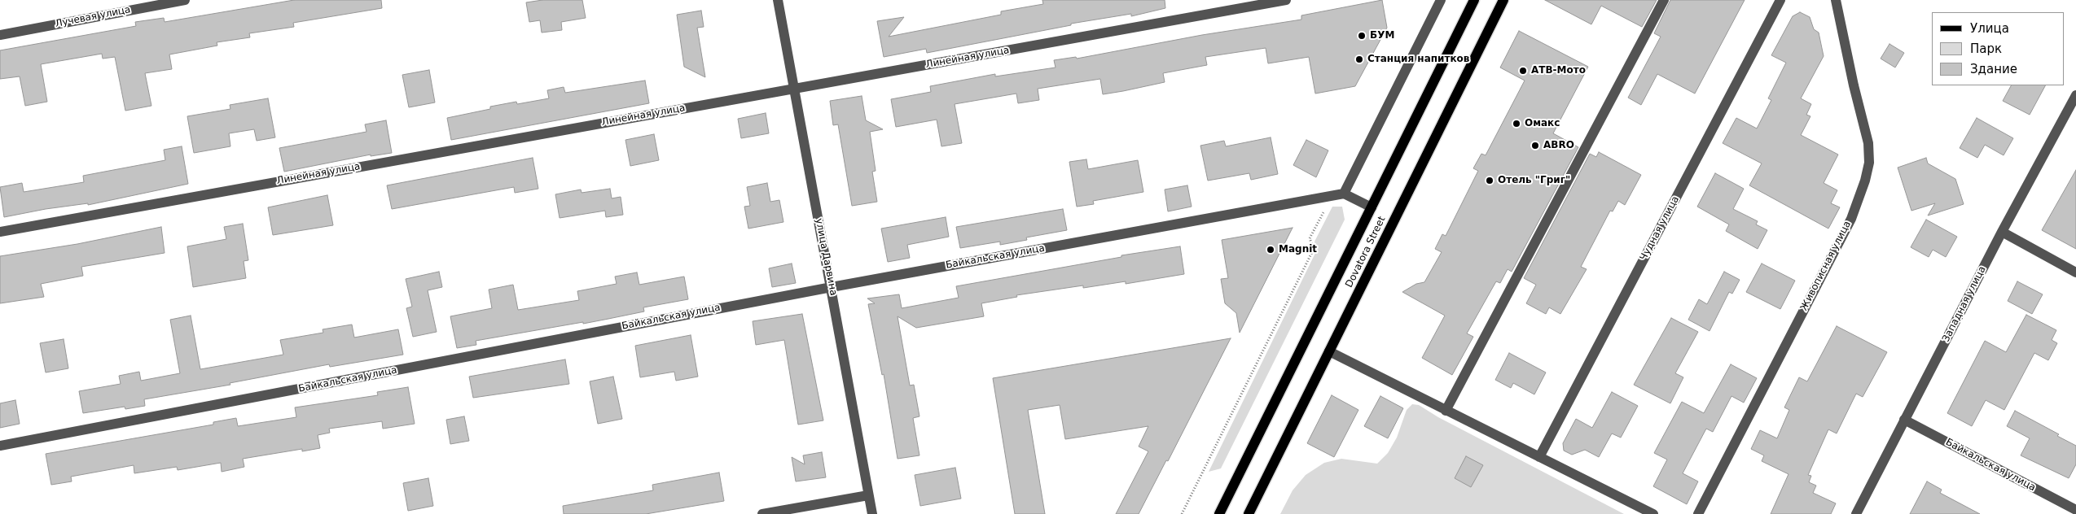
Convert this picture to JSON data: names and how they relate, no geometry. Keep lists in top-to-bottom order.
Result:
{
  "streets": {
    "main road": ["Dovatora Street"],
    "street": [
      "Лучевая улица",
      "Линейная улица",
      "Чудная улица",
      "улица Дарвина",
      "Байкальская улица",
      "Живописная улица",
      "Западная улица"
    ]
  },
  "crossings": [
    ["Линейная улица", "улица Дарвина"],
    ["Dovatora Street", "Байкальская улица"],
    ["улица Дарвина", "Байкальская улица"],
    ["Байкальская улица", "Западная улица"]
  ],
  "places": [
    "БУМ",
    "Станция напитков",
    "АТВ-Мото",
    "Омакс",
    "ABRO",
    "Отель \"Григ\"",
    "Magnit"
  ],
  "legend": ["Улица", "Парк", "Здание"]
}
